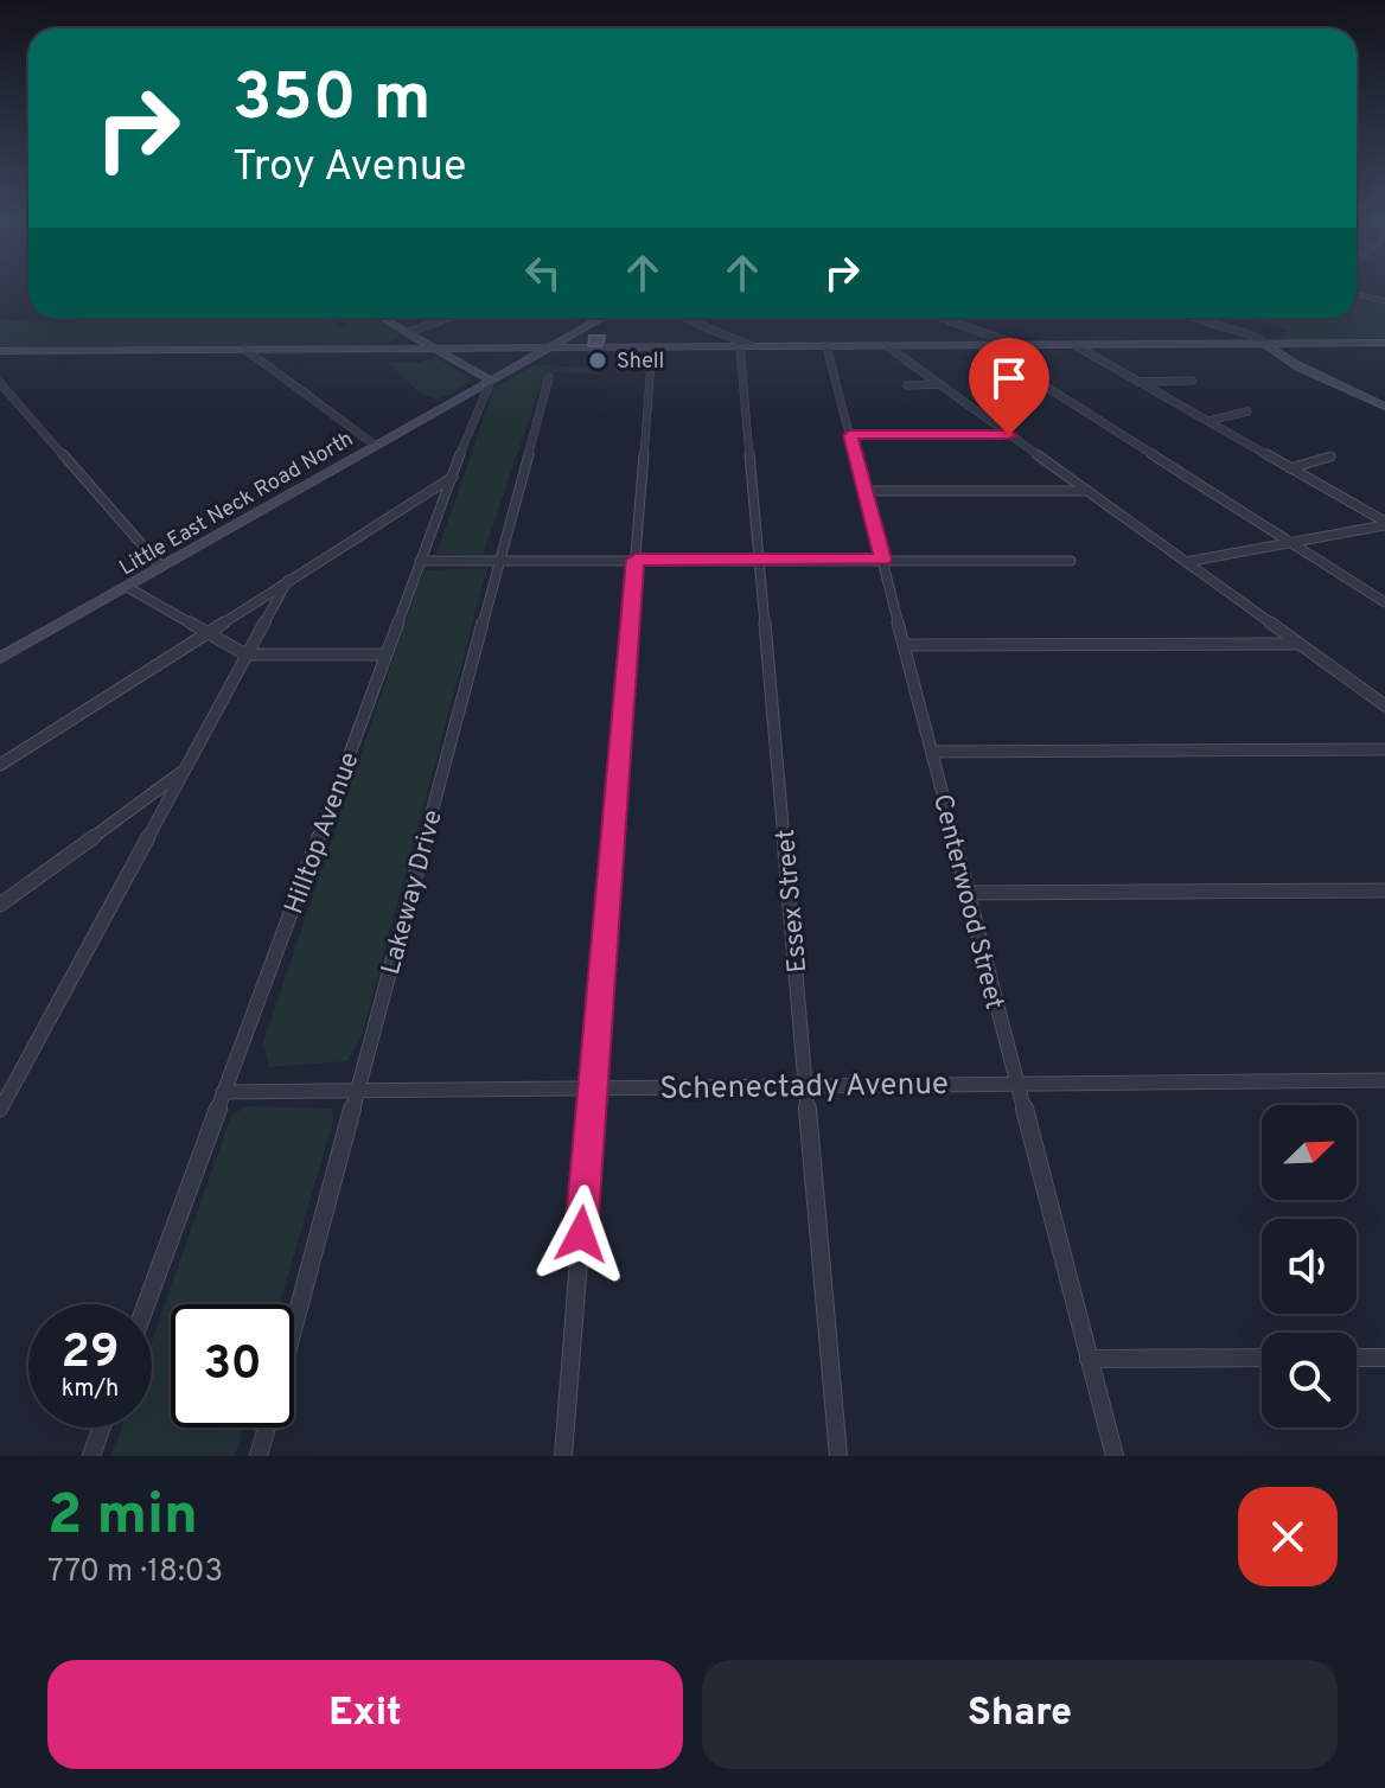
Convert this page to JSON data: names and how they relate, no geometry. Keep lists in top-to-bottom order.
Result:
{
  "streets": {
    "main road": ["Little East Neck Road North"],
    "street": [
      "Hilltop Avenue",
      "Lakeway Drive",
      "Essex Street",
      "Centerwood Street",
      "Schenectady Avenue"
    ]
  },
  "crossings": [
    ["Little East Neck Road North", "Hilltop Avenue"],
    ["Hilltop Avenue", "Schenectady Avenue"],
    ["Lakeway Drive", "Schenectady Avenue"],
    ["Essex Street", "Schenectady Avenue"],
    ["Centerwood Street", "Schenectady Avenue"]
  ],
  "places": ["Shell"],
  "north": "top right",
  "page": {
    "turn": ["350 m", "Troy Avenue"],
    "speed": "29 km/h",
    "limit": "30",
    "heading": ["2 min", "770 m · 18:03"],
    "buttons": ["Exit", "Share"]
  }
}
